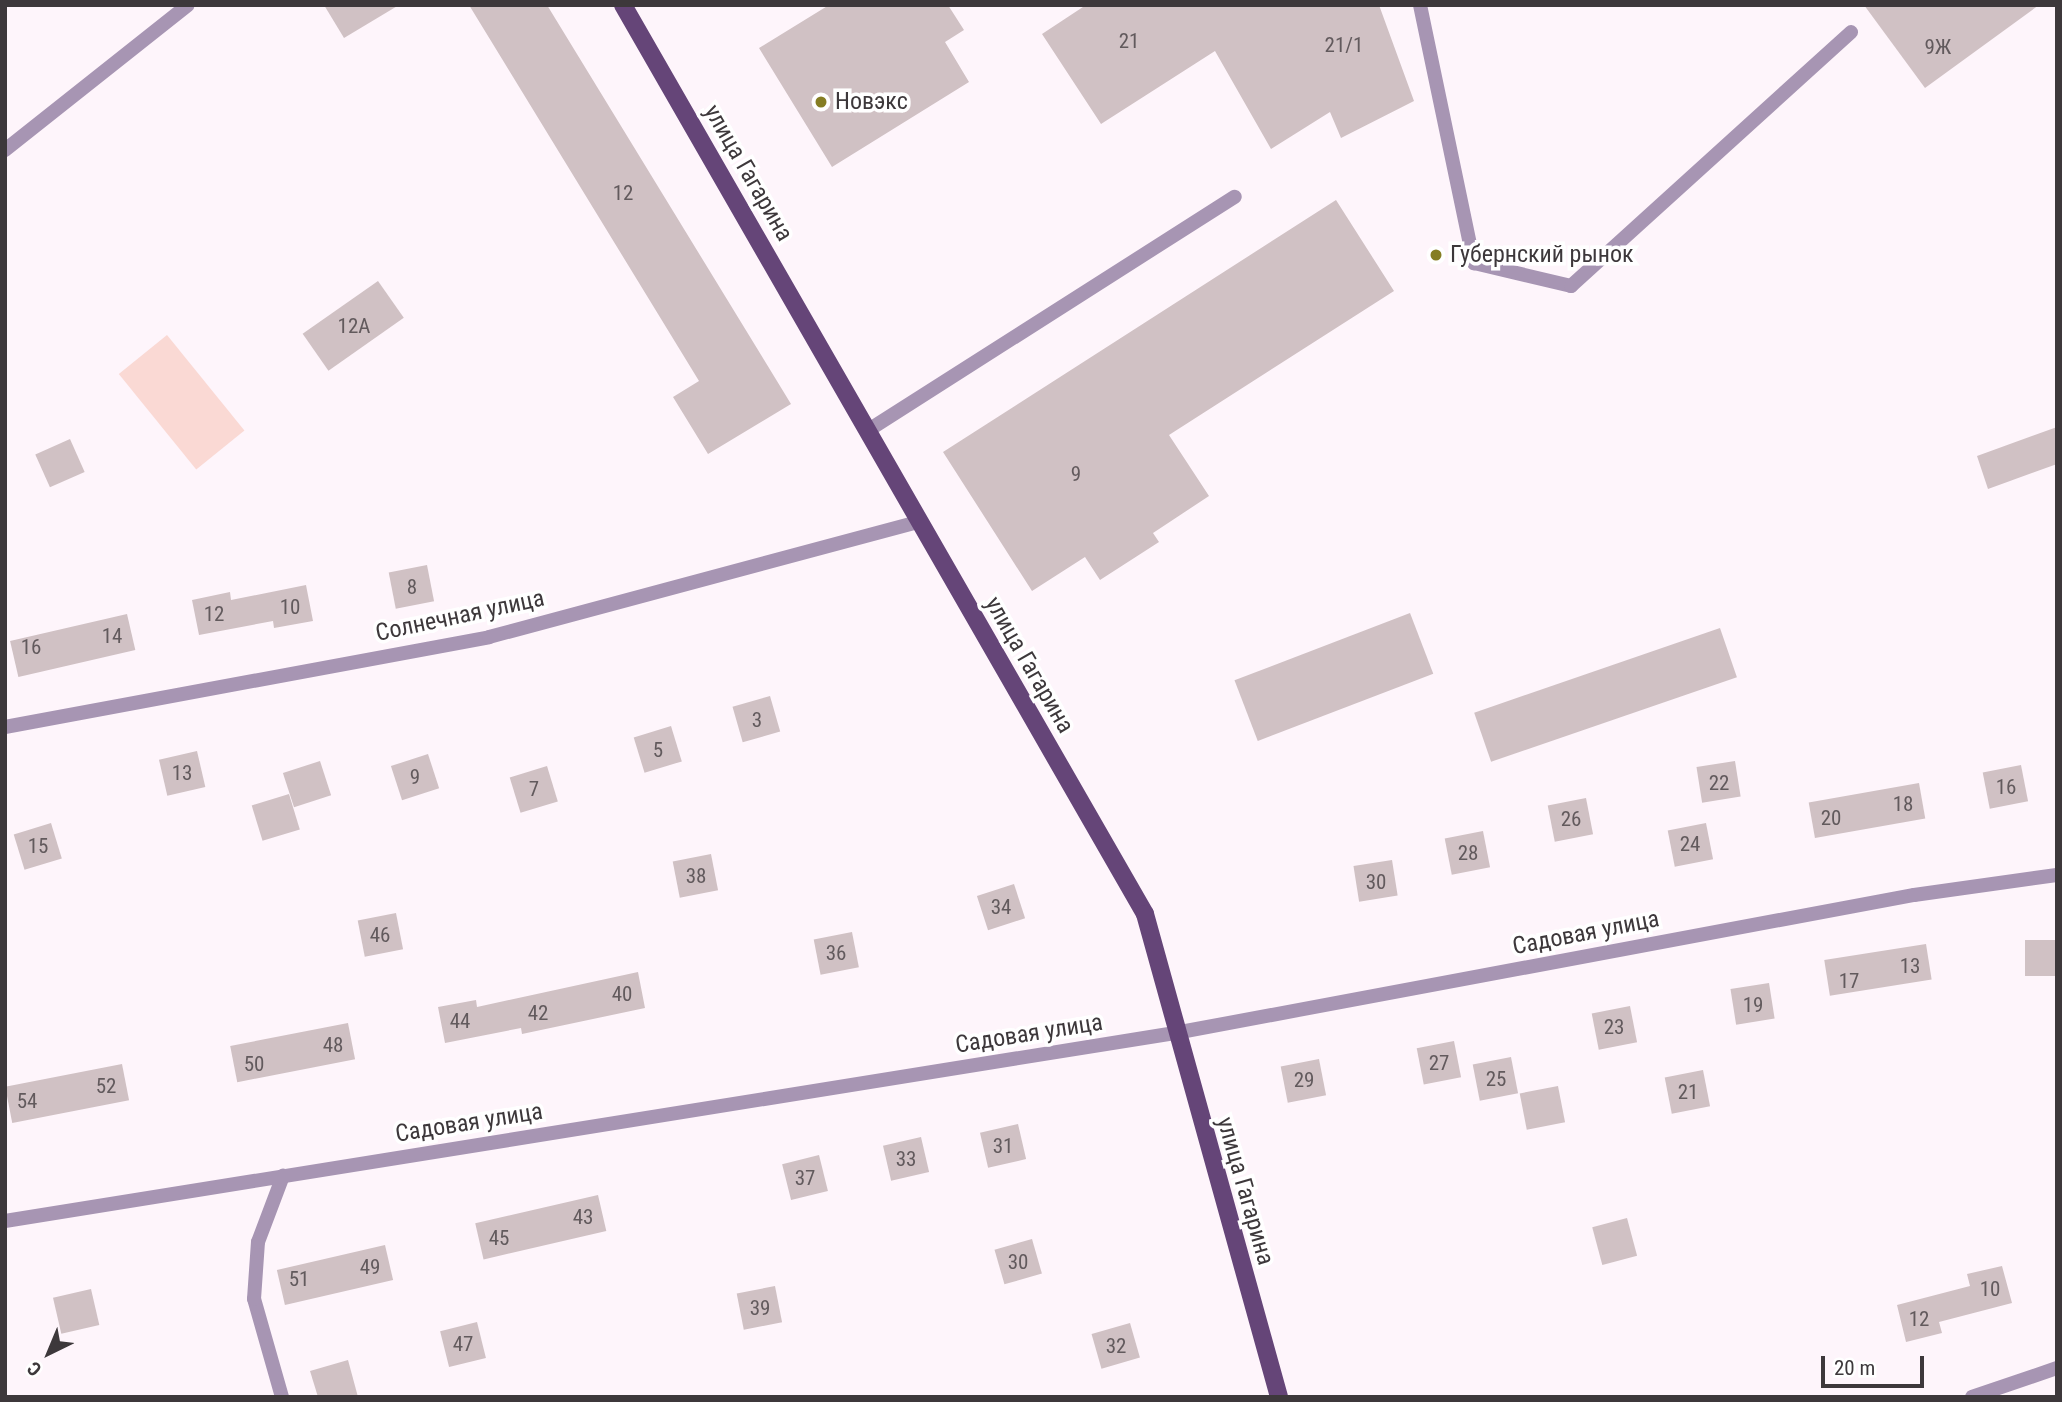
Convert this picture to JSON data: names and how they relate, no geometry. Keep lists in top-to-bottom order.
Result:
{
  "streets": {
    "main road": ["улица Гагарина"],
    "street": ["Солнечная улица", "Садовая улица"]
  },
  "crossings": [
    ["улица Гагарина", "Солнечная улица"],
    ["улица Гагарина", "Садовая улица"]
  ],
  "places": ["Новэкс", "Губернский рынок"],
  "house_numbers": [
    "21",
    "21/1",
    "9Ж",
    "12",
    "12А",
    "9",
    "8",
    "10",
    "12",
    "14",
    "16",
    "3",
    "5",
    "13",
    "9",
    "22",
    "16",
    "7",
    "18",
    "20",
    "26",
    "24",
    "15",
    "28",
    "38",
    "30",
    "34",
    "46",
    "36",
    "13",
    "17",
    "40",
    "19",
    "42",
    "44",
    "23",
    "48",
    "27",
    "50",
    "25",
    "29",
    "52",
    "21",
    "54",
    "31",
    "33",
    "37",
    "43",
    "45",
    "30",
    "49",
    "51",
    "10",
    "39",
    "12",
    "47",
    "32"
  ],
  "scale_bar": "20 m",
  "north": "bottom left"
}
